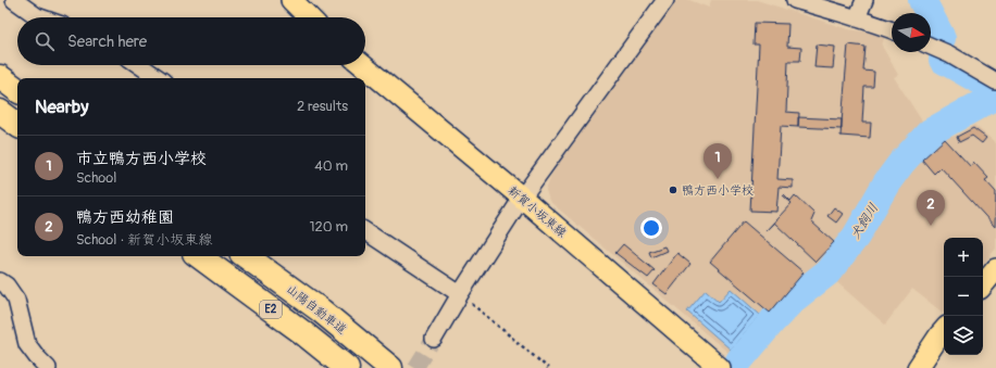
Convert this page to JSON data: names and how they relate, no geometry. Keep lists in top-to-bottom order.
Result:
{
  "streets": {
    "highway": ["E2", "山陽自動車道"],
    "main road": ["新賀小坂東線"]
  },
  "water": ["犬飼川"],
  "places": ["鴨方西小学校"],
  "north": "right",
  "page": {
    "search": "Search here",
    "heading": ["Nearby", "2 results"],
    "list": [
      {
        "mark": "1",
        "name": "市立鴨方西小学校",
        "note": "School",
        "value": "40 m"
      },
      {
        "mark": "2",
        "name": "鴨方西幼稚園",
        "note": "School · 新賀小坂東線",
        "value": "120 m"
      }
    ],
    "pins": ["1", "2"],
    "map_buttons": ["+", "−"]
  }
}
